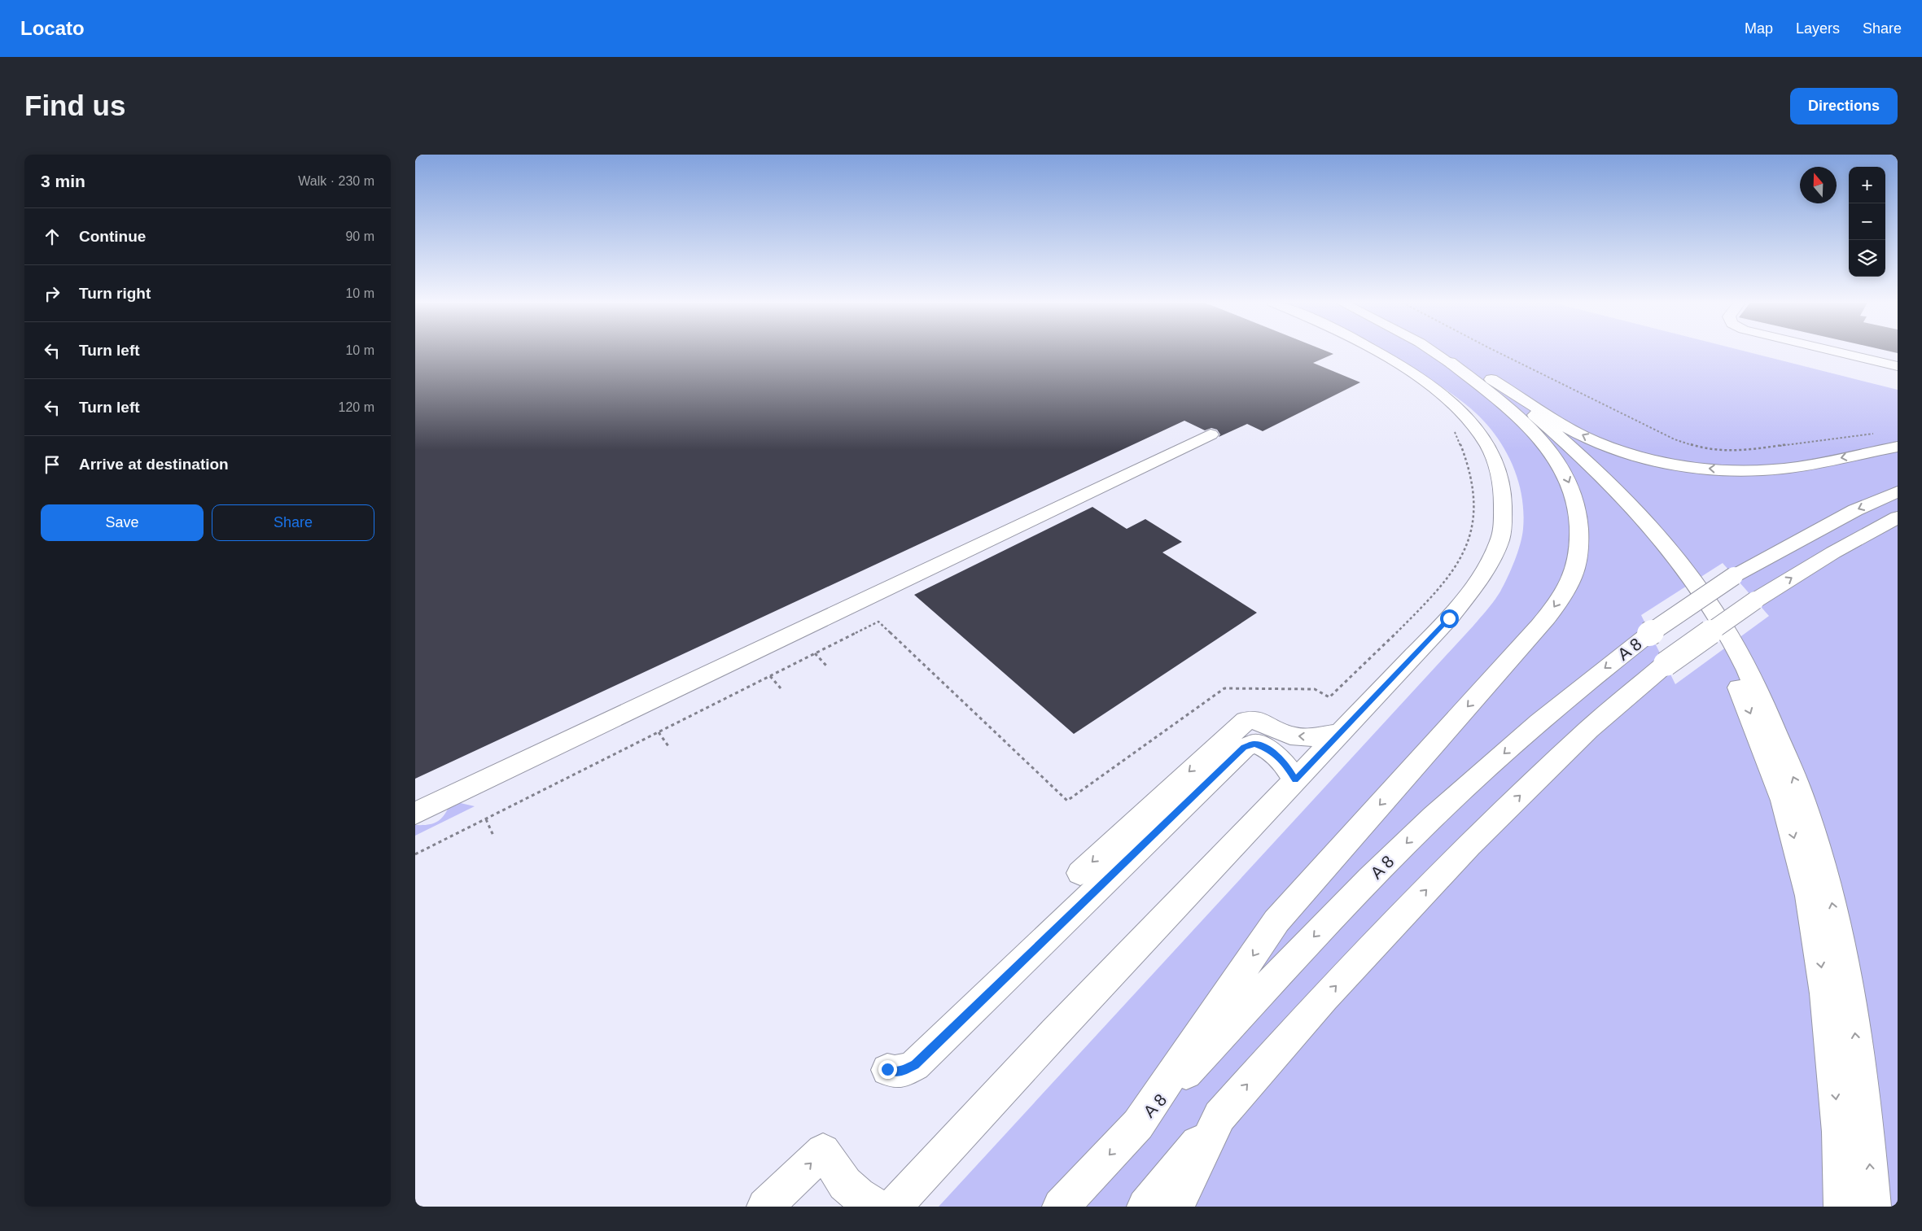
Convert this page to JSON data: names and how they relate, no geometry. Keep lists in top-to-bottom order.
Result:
{
  "streets": {
    "main road": ["A 8"]
  },
  "north": "top",
  "page": {
    "header": "Locato",
    "nav": ["Map", "Layers", "Share"],
    "buttons": [
      "Directions",
      ["Save", "Share"]
    ],
    "title": "Find us",
    "heading": ["3 min", "Walk · 230 m"],
    "map_buttons": ["+", "−"],
    "list": [
      ["Continue", "90 m"],
      ["Turn right", "10 m"],
      ["Turn left", "10 m"],
      ["Turn left", "120 m"],
      "Arrive at destination"
    ]
  }
}
